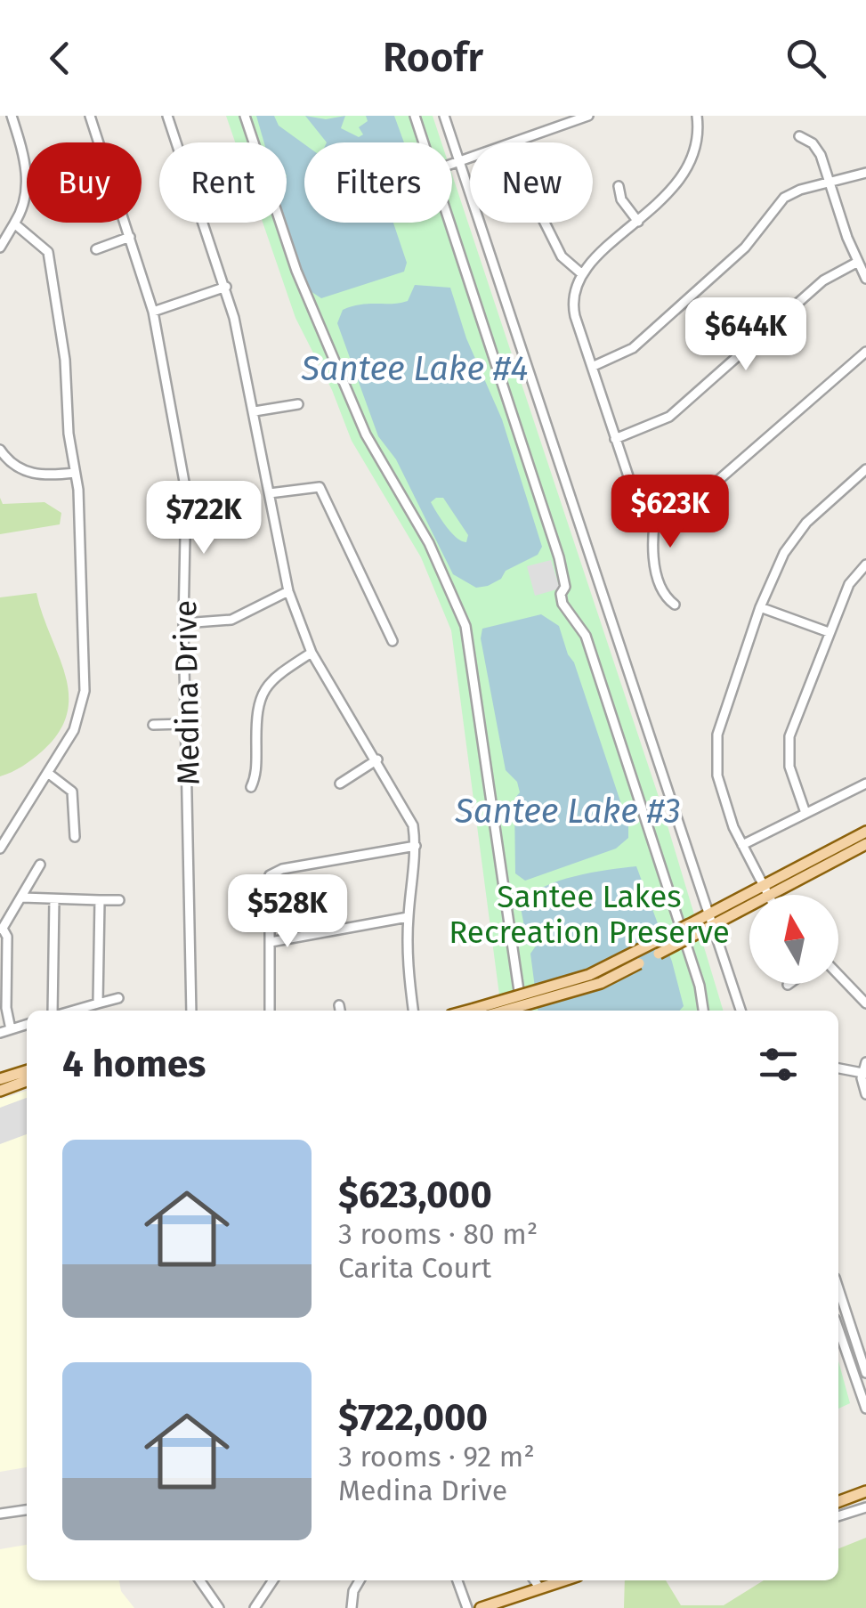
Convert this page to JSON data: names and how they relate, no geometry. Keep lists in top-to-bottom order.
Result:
{
  "streets": {
    "street": ["Medina Drive"]
  },
  "water": ["Santee Lake #4", "Santee Lake #3"],
  "parks": ["Santee Lakes Recreation Preserve"],
  "north": "top",
  "page": {
    "header": "Roofr",
    "chip": [
      "Buy",
      "Rent",
      "Filters",
      "New"
    ],
    "price": [
      "$644K",
      "$623K",
      "$722K",
      "$528K"
    ],
    "heading": "4 homes",
    "list": [
      {
        "name": "$623,000",
        "note": "3 rooms · 80 m² · Carita Court"
      },
      {
        "name": "$722,000",
        "note": "3 rooms · 92 m² · Medina Drive"
      }
    ]
  }
}
